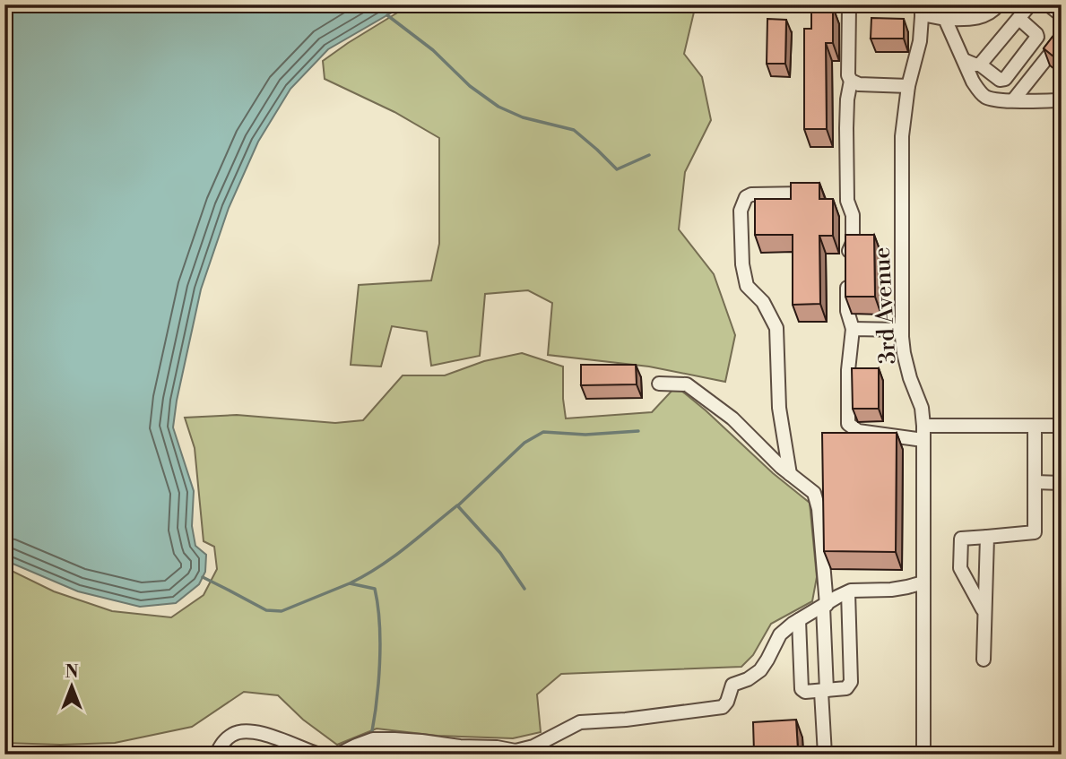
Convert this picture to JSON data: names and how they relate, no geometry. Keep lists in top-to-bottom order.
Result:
{
  "streets": {
    "street": ["3rd Avenue"]
  },
  "north": "top"
}
